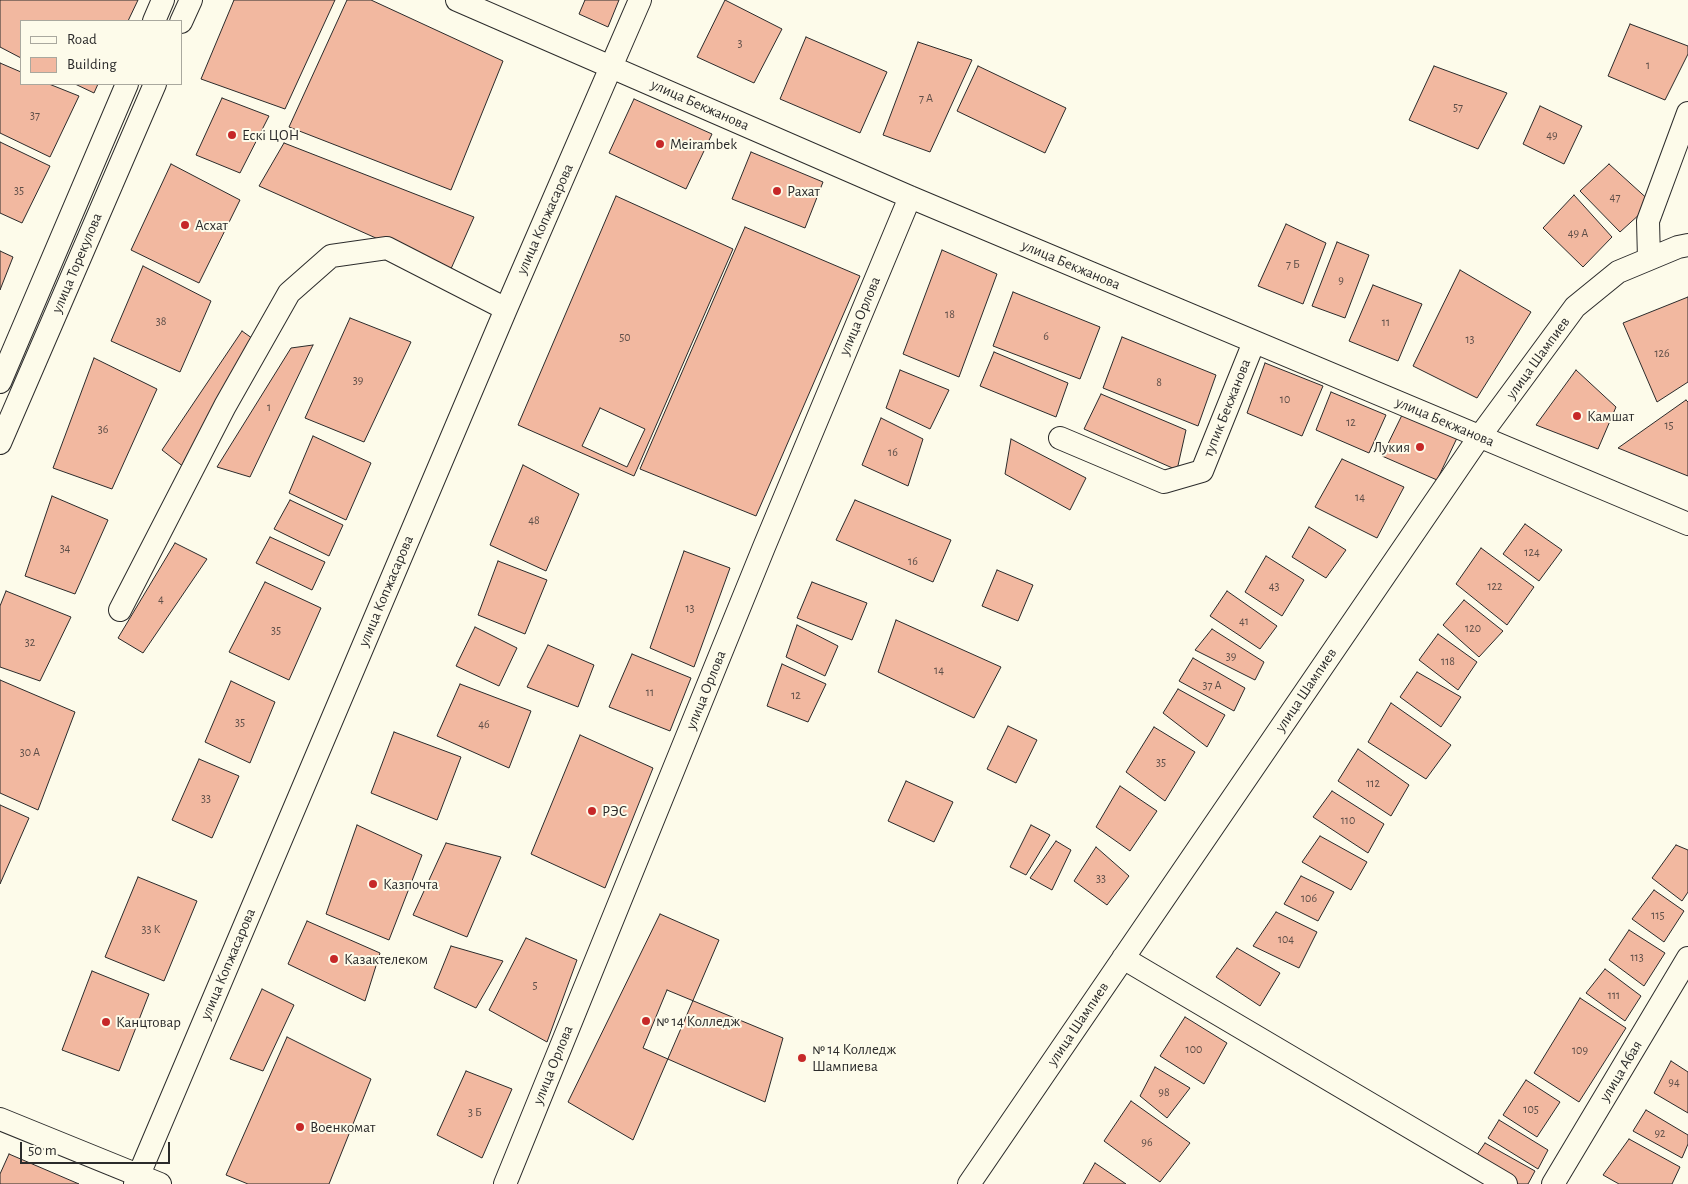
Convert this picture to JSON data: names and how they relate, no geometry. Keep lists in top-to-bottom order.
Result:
{
  "streets": {
    "street": [
      "улица Бекжанова",
      "улица Копжасарова",
      "улица Торекулова",
      "улица Орлова",
      "улица Шампиев",
      "тупик Бекжанова",
      "улица Абая"
    ]
  },
  "crossings": [
    ["улица Бекжанова", "улица Копжасарова"],
    ["улица Бекжанова", "улица Орлова"],
    ["улица Бекжанова", "улица Шампиев"],
    ["улица Бекжанова", "тупик Бекжанова"]
  ],
  "places": [
    "Ескі ЦОН",
    "Meirambek",
    "Рахат",
    "Асхат",
    "Камшат",
    "Лукия",
    "РЭС",
    "Казпочта",
    "Казактелеком",
    "№ 14 Колледж",
    "Канцтовар",
    "№ 14 Колледж Шампиева",
    "Военкомат"
  ],
  "house_numbers": [
    "3",
    "1",
    "7 А",
    "57",
    "37",
    "49",
    "35",
    "47",
    "49 А",
    "7 Б",
    "9",
    "18",
    "38",
    "11",
    "6",
    "50",
    "13",
    "126",
    "39",
    "8",
    "10",
    "1",
    "12",
    "15",
    "36",
    "16",
    "14",
    "48",
    "34",
    "124",
    "16",
    "43",
    "122",
    "4",
    "13",
    "41",
    "120",
    "35",
    "32",
    "39",
    "118",
    "14",
    "37 А",
    "11",
    "12",
    "35",
    "46",
    "30 А",
    "35",
    "112",
    "33",
    "110",
    "33",
    "106",
    "115",
    "33 К",
    "104",
    "113",
    "5",
    "111",
    "100",
    "109",
    "94",
    "98",
    "105",
    "3 Б",
    "92",
    "96"
  ],
  "legend": ["Road", "Building"],
  "scale_bar": "50 m"
}
